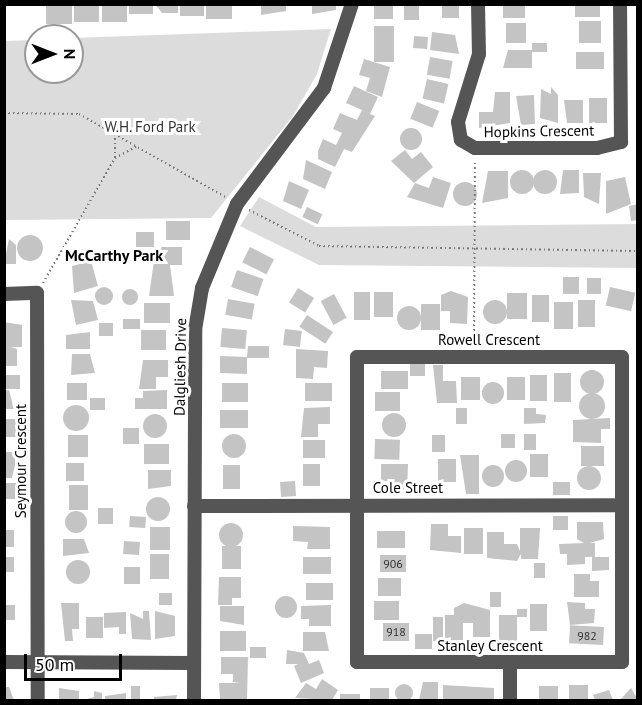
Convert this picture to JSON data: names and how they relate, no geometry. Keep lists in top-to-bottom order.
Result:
{
  "streets": {
    "street": [
      "Hopkins Crescent",
      "Rowell Crescent",
      "Dalgliesh Drive",
      "Seymour Crescent",
      "Cole Street",
      "Stanley Crescent"
    ]
  },
  "crossings": [
    ["Rowell Crescent", "Cole Street"],
    ["Rowell Crescent", "Stanley Crescent"],
    ["Dalgliesh Drive", "Cole Street"],
    ["Cole Street", "Stanley Crescent"]
  ],
  "districts": ["McCarthy Park"],
  "parks": ["W.H. Ford Park"],
  "house_numbers": ["906", "918", "982"],
  "scale_bar": "50 m",
  "north": "right"
}
